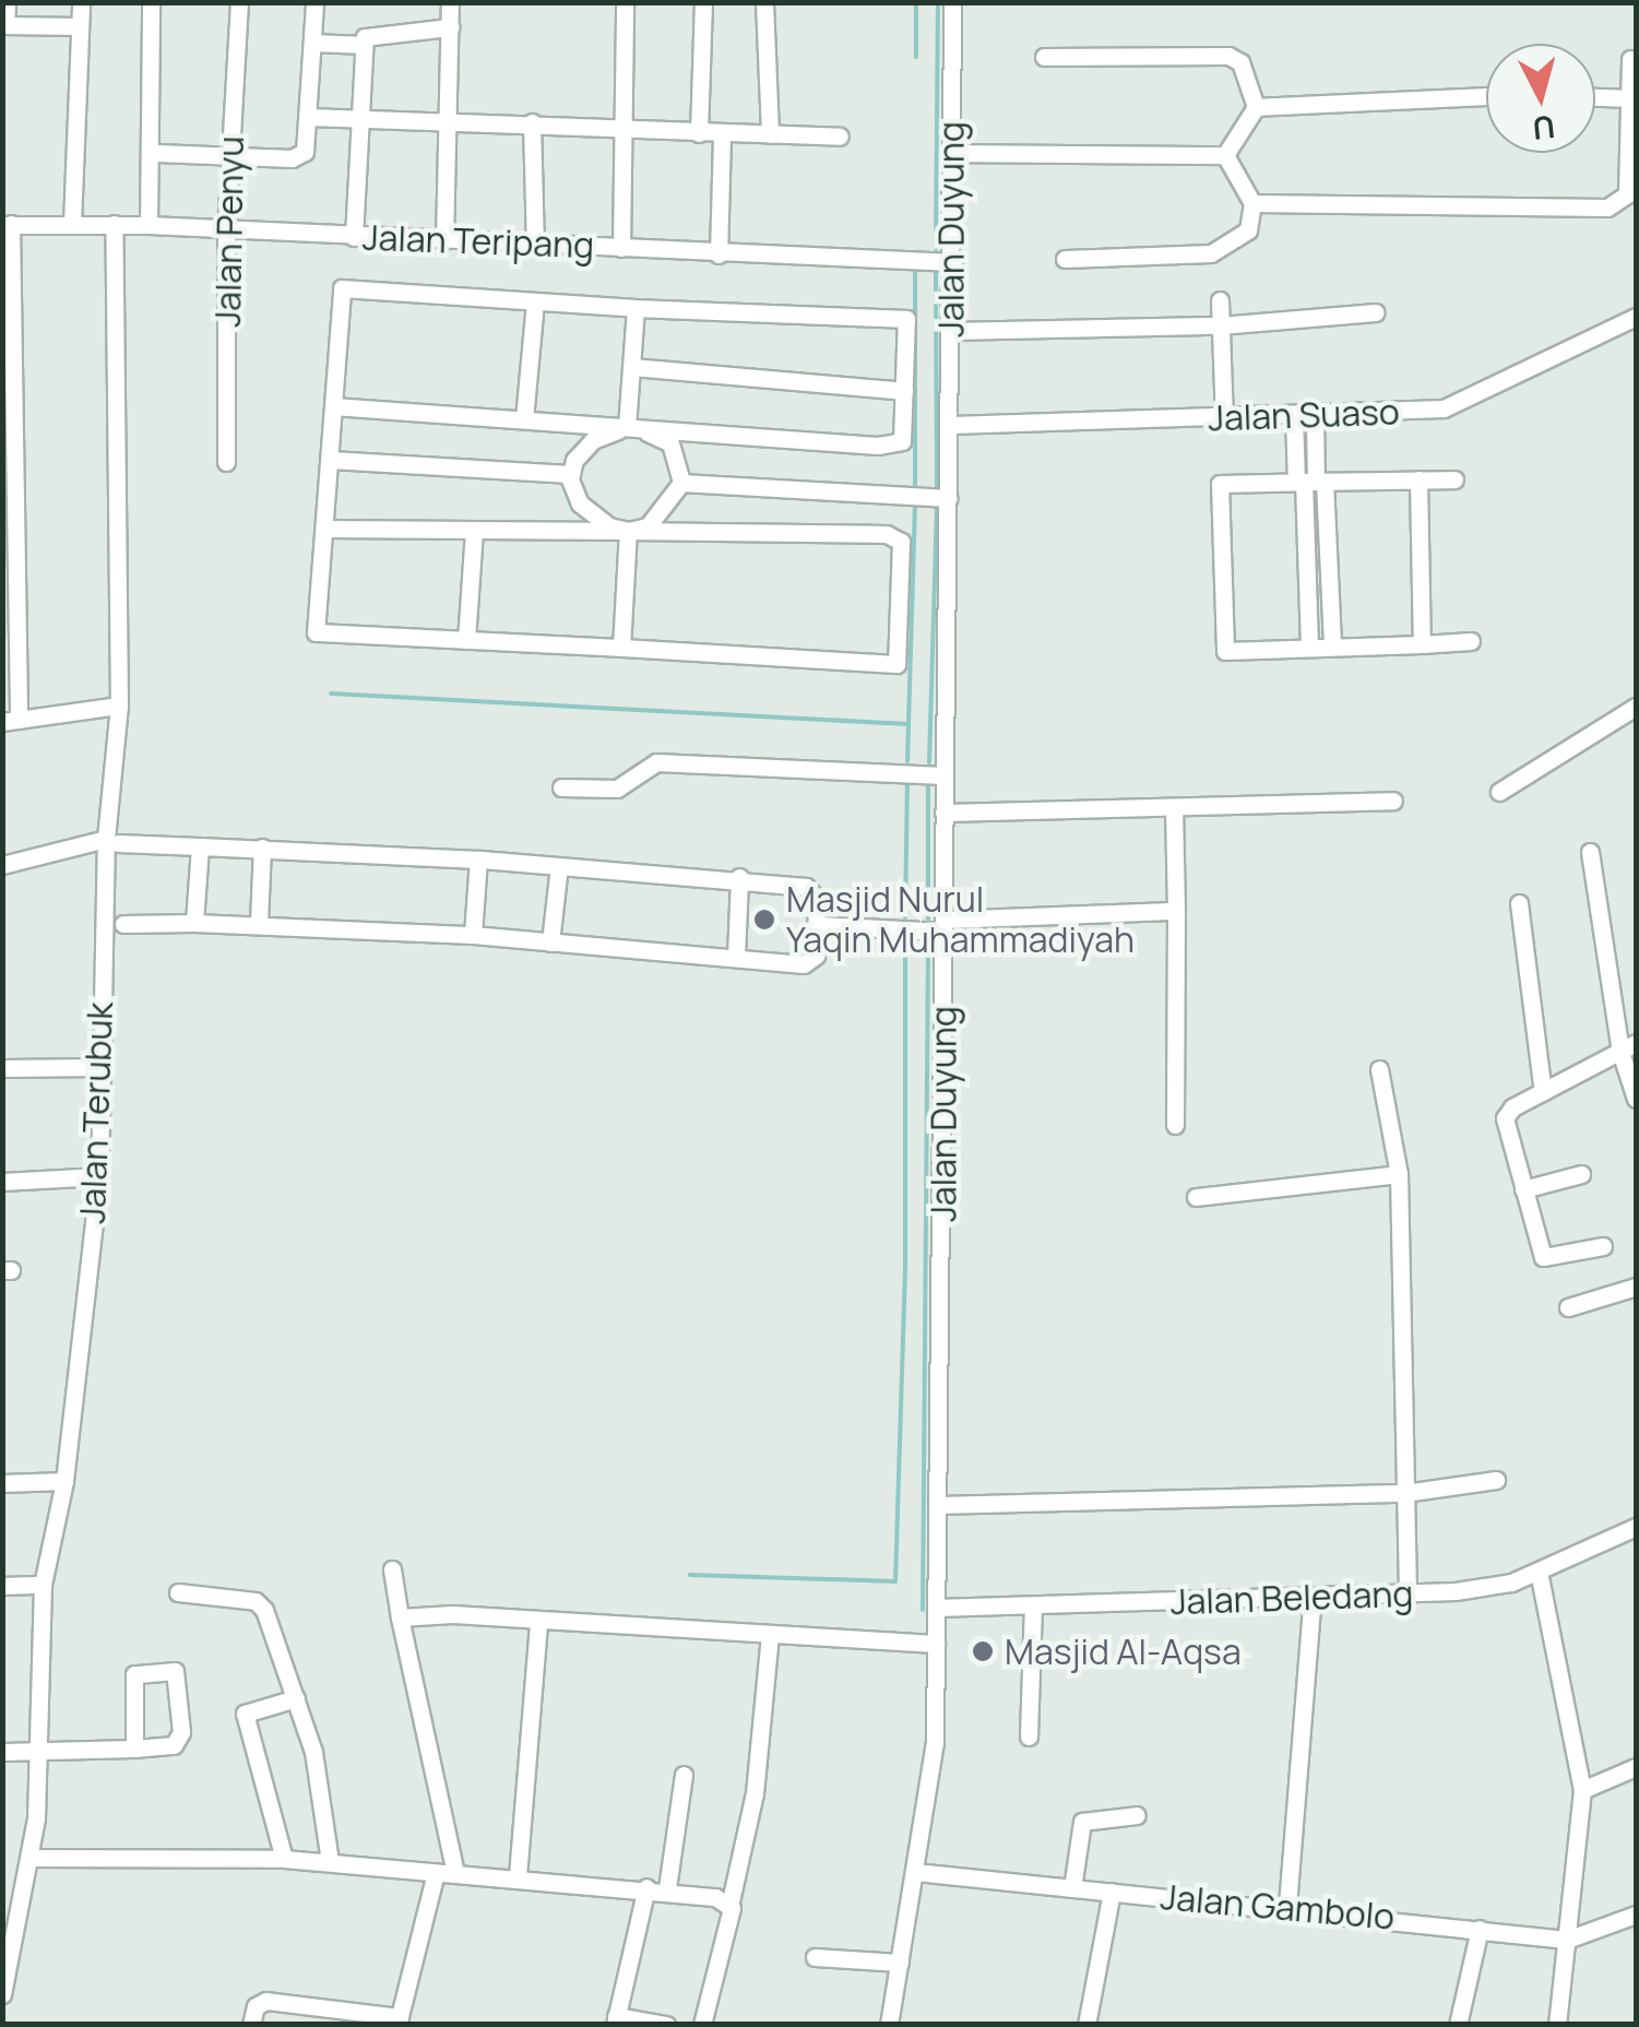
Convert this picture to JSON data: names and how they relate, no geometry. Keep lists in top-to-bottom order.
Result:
{
  "streets": {
    "street": [
      "Jalan Duyung",
      "Jalan Penyu",
      "Jalan Teripang",
      "Jalan Suaso",
      "Jalan Terubuk",
      "Jalan Beledang",
      "Jalan Gambolo"
    ]
  },
  "crossings": [
    ["Jalan Duyung", "Jalan Teripang"],
    ["Jalan Duyung", "Jalan Suaso"],
    ["Jalan Duyung", "Jalan Beledang"],
    ["Jalan Duyung", "Jalan Gambolo"],
    ["Jalan Penyu", "Jalan Teripang"],
    ["Jalan Teripang", "Jalan Terubuk"]
  ],
  "places": ["Masjid Nurul Yaqin Muhammadiyah", "Masjid Al-Aqsa"],
  "north": "bottom"
}
